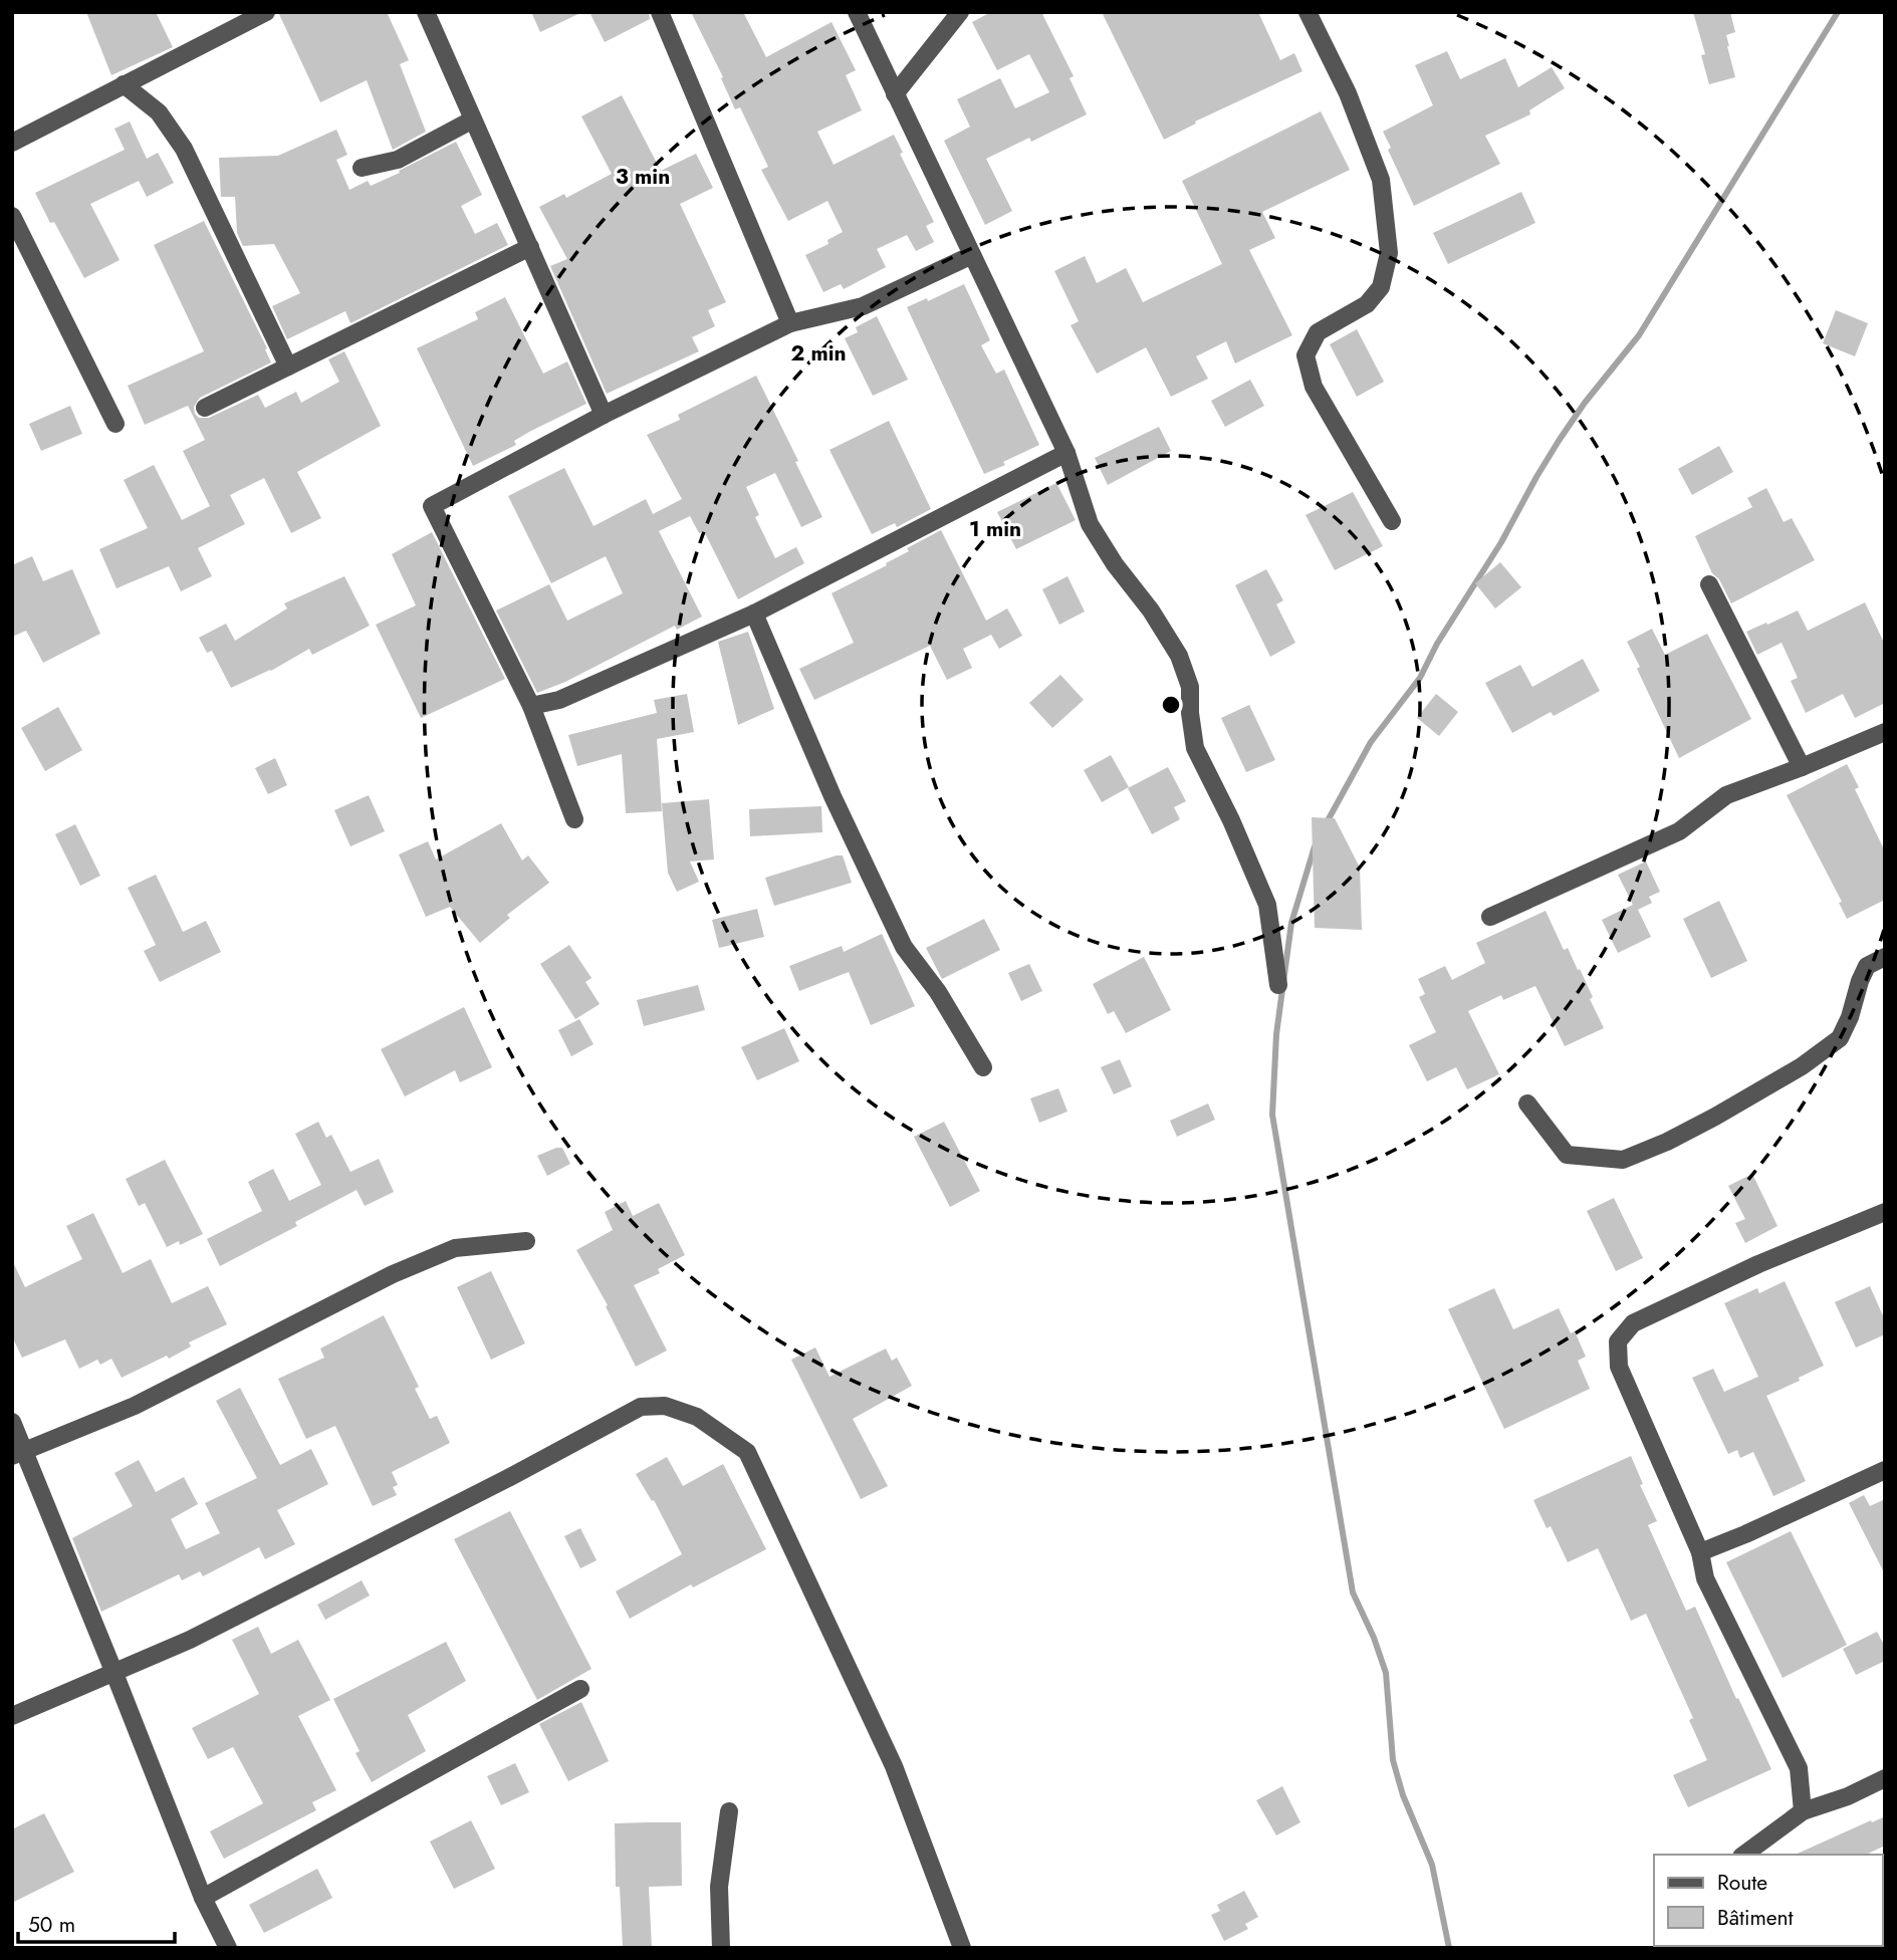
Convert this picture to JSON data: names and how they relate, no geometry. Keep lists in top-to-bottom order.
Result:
{
  "legend": ["Route", "Bâtiment"],
  "scale_bar": "50 m",
  "rings": ["3 min", "2 min", "1 min"]
}
